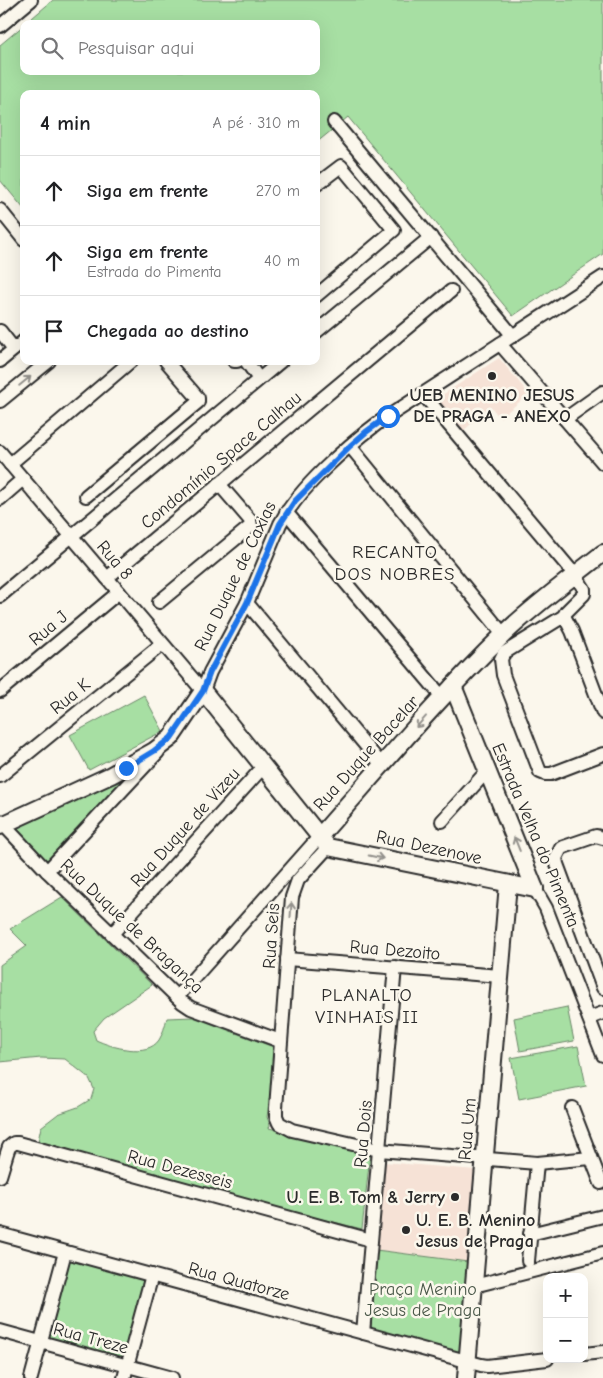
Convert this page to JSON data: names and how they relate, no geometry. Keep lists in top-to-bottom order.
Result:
{
  "streets": {
    "main road": [
      "Rua Duque de Caxias",
      "Rua Duque Bacelar",
      "Estrada Velha do Pimenta",
      "Rua Dezenove",
      "Rua Um"
    ],
    "street": [
      "Condomínio Space Calhau",
      "Rua 8",
      "Rua J",
      "Rua K",
      "Rua Duque de Vizeu",
      "Rua Duque de Bragança",
      "Rua Seis",
      "Rua Dezoito",
      "Rua Dois",
      "Rua Dezesseis",
      "Rua Quatorze",
      "Rua Treze"
    ]
  },
  "crossings": [
    ["Condomínio Space Calhau", "Rua 8"],
    ["Rua 8", "Rua Duque de Caxias"],
    ["Rua 8", "Rua J"],
    ["Rua 8", "Rua K"],
    ["Rua Duque de Caxias", "Rua Duque de Bragança"],
    ["Rua Duque Bacelar", "Estrada Velha do Pimenta"],
    ["Rua Duque Bacelar", "Rua Dezenove"],
    ["Rua Duque Bacelar", "Rua Duque de Bragança"],
    ["Rua Duque Bacelar", "Rua Seis"],
    ["Rua Duque de Vizeu", "Rua Duque de Bragança"],
    ["Estrada Velha do Pimenta", "Rua Dezenove"],
    ["Rua Dezenove", "Rua Seis"],
    ["Rua Dezenove", "Rua Um"],
    ["Rua Duque de Bragança", "Rua Seis"],
    ["Rua Seis", "Rua Dezoito"],
    ["Rua Seis", "Rua Dois"],
    ["Rua Dezoito", "Rua Um"],
    ["Rua Dezoito", "Rua Dois"],
    ["Rua Um", "Rua Quatorze"],
    ["Rua Dois", "Rua Dezesseis"],
    ["Rua Dois", "Rua Quatorze"]
  ],
  "one_way": ["Rua Dezenove"],
  "districts": ["RECANTO DOS NOBRES", "PLANALTO VINHAIS II"],
  "parks": ["Praça Menino Jesus de Praga"],
  "places": ["UEB MENINO JESUS DE PRAGA - ANEXO", "U. E. B. Tom & Jerry", "U. E. B. Menino Jesus de Praga"],
  "page": {
    "search": "Pesquisar aqui",
    "heading": ["4 min", "A pé · 310 m"],
    "list": [
      ["Siga em frente", "270 m"],
      ["Siga em frente", "Estrada do Pimenta", "40 m"],
      "Chegada ao destino"
    ],
    "map_buttons": ["+", "−"]
  }
}
